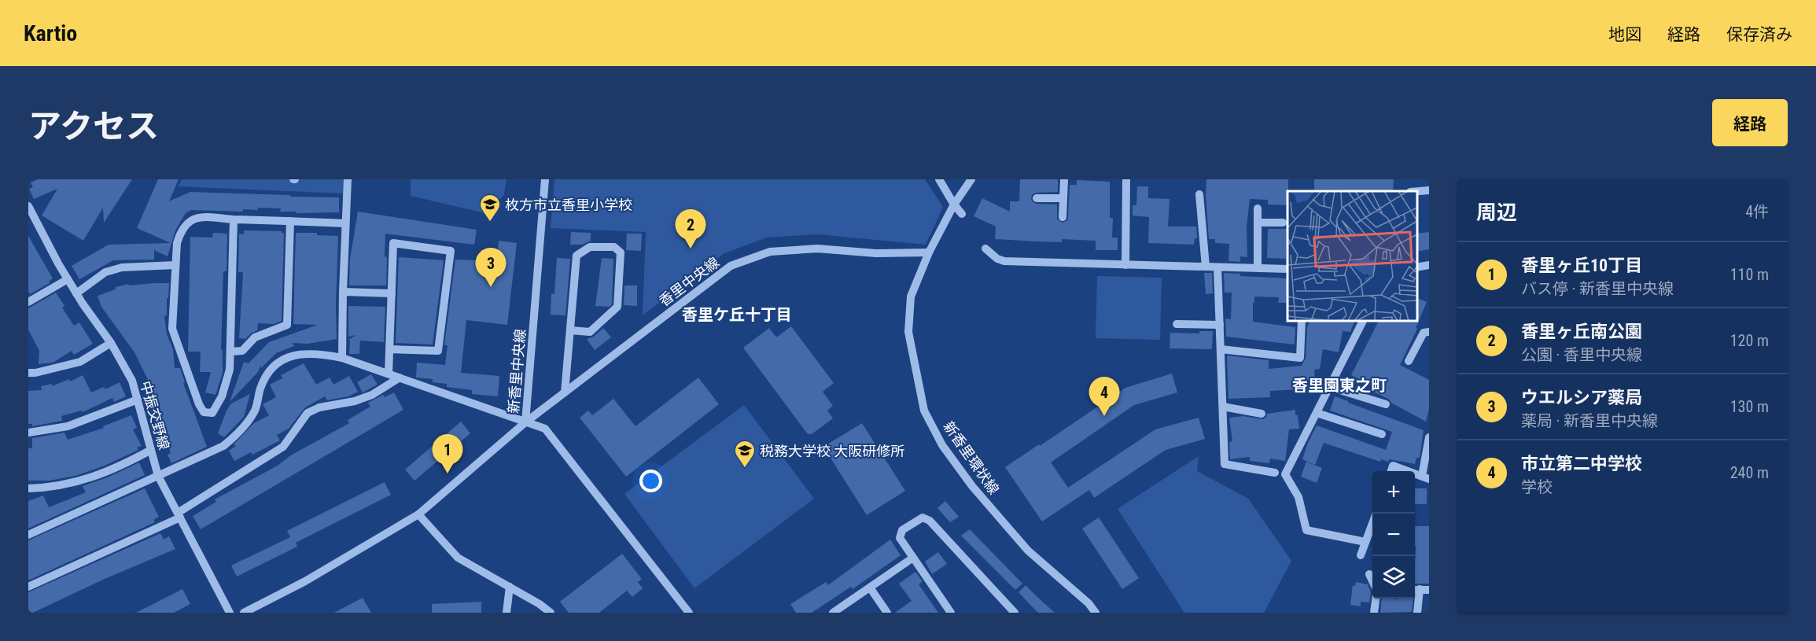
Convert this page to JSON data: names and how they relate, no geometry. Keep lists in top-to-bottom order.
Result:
{
  "streets": {
    "street": [
      "香里中央線",
      "新香里中央線",
      "中振交野線",
      "新香里環状線"
    ]
  },
  "crossings": [
    ["香里中央線", "新香里中央線"],
    ["香里中央線", "新香里環状線"]
  ],
  "districts": ["香里ケ丘十丁目", "香里園東之町"],
  "places": {
    "school or university": ["枚方市立香里小学校", "税務大学校 大阪研修所"]
  },
  "page": {
    "header": "Kartio",
    "nav": ["地図", "経路", "保存済み"],
    "title": "アクセス",
    "buttons": "経路",
    "heading": ["周辺", "4件"],
    "pins": [
      "2",
      "3",
      "4",
      "1"
    ],
    "list": [
      {
        "mark": "1",
        "name": "香里ヶ丘10丁目",
        "note": "バス停 · 新香里中央線",
        "value": "110 m"
      },
      {
        "mark": "2",
        "name": "香里ヶ丘南公園",
        "note": "公園 · 香里中央線",
        "value": "120 m"
      },
      {
        "mark": "3",
        "name": "ウエルシア薬局",
        "note": "薬局 · 新香里中央線",
        "value": "130 m"
      },
      {
        "mark": "4",
        "name": "市立第二中学校",
        "note": "学校",
        "value": "240 m"
      }
    ],
    "map_buttons": ["+", "−"]
  }
}
